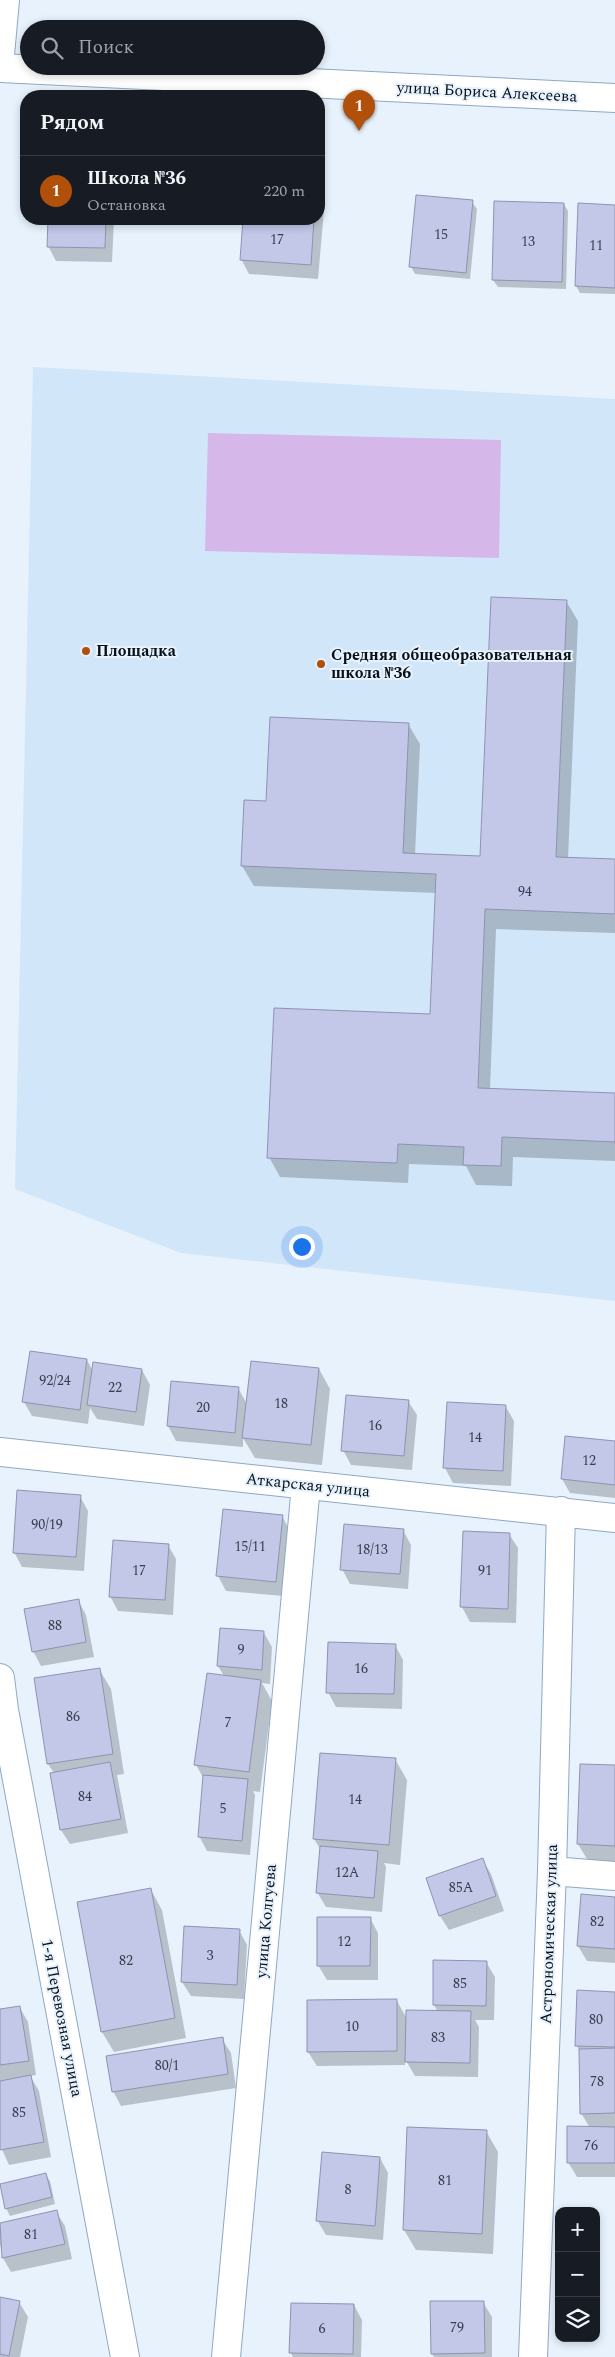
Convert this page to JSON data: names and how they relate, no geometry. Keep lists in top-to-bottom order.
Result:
{
  "streets": {
    "street": [
      "улица Бориса Алексеева",
      "Аткарская улица",
      "улица Колгуева",
      "Астрономическая улица",
      "1-я Перевозная улица"
    ]
  },
  "crossings": [
    ["Аткарская улица", "улица Колгуева"],
    ["Аткарская улица", "Астрономическая улица"]
  ],
  "places": ["Площадка", "Средняя общеобразовательная школа №36"],
  "house_numbers": [
    "15",
    "17",
    "13",
    "11",
    "94",
    "92/24",
    "22",
    "18",
    "20",
    "16",
    "14",
    "12",
    "90/19",
    "15/11",
    "18/13",
    "17",
    "91",
    "88",
    "9",
    "16",
    "86",
    "7",
    "84",
    "14",
    "5",
    "12А",
    "85А",
    "82",
    "12",
    "3",
    "82",
    "85",
    "80",
    "10",
    "83",
    "80/1",
    "78",
    "85",
    "76",
    "81",
    "8",
    "81",
    "79",
    "6"
  ],
  "page": {
    "search": "Поиск",
    "pins": "1",
    "heading": "Рядом",
    "list": [
      {
        "mark": "1",
        "name": "Школа №36",
        "note": "Остановка",
        "value": "220 m"
      }
    ],
    "map_buttons": ["+", "−"]
  }
}
